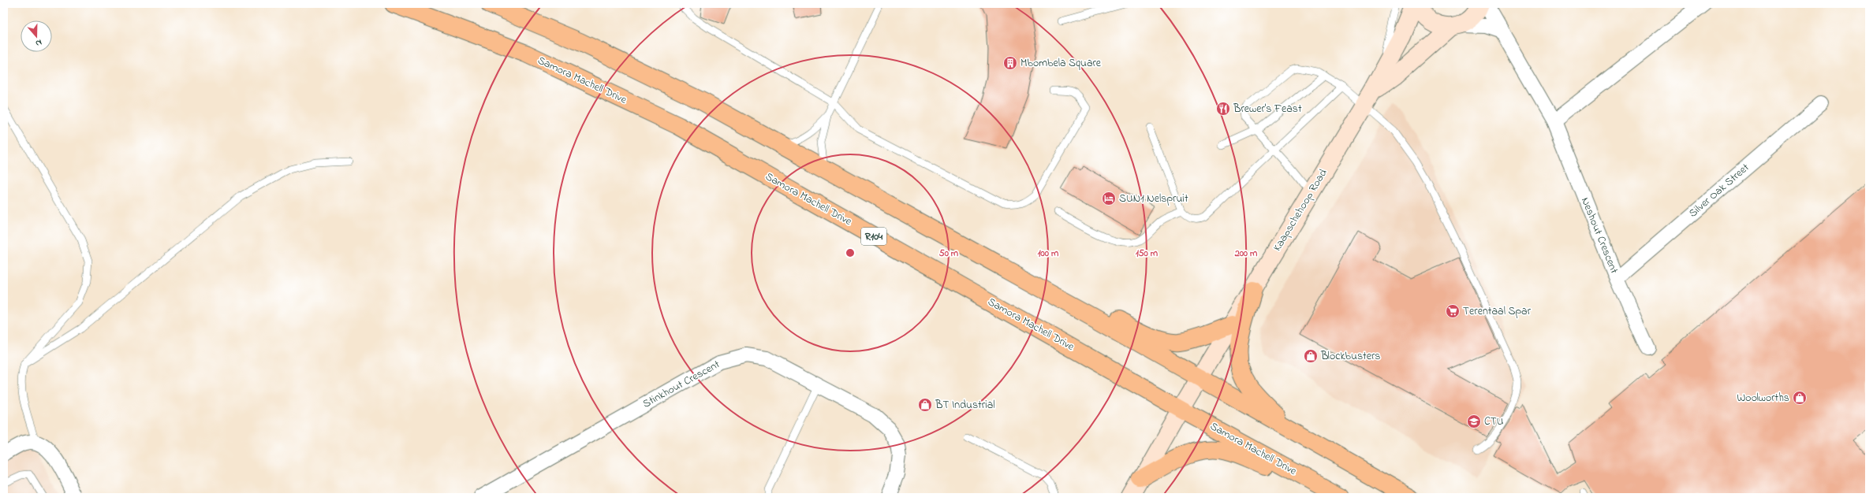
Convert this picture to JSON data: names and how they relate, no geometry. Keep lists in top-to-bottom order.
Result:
{
  "streets": {
    "main road": ["Samora Machell Drive", "Kaapschehoop Road", "R104"],
    "street": ["Silver Oak Street", "Neshout Crescent", "Stinkhout Crescent"]
  },
  "crossings": [
    ["Samora Machell Drive", "Kaapschehoop Road"],
    ["Silver Oak Street", "Neshout Crescent"]
  ],
  "places": {
    "building": ["Mbombela Square"],
    "restaurant": ["Brewer's Feast"],
    "hotel": ["SUN1 Nelspruit"],
    "supermarket": ["Terentaal Spar"],
    "shop": ["Blockbusters", "Woolworths", "BT Industrial"],
    "school or university": ["CTU"]
  },
  "north": "bottom",
  "rings": [
    "50 m",
    "100 m",
    "150 m",
    "200 m"
  ]
}
